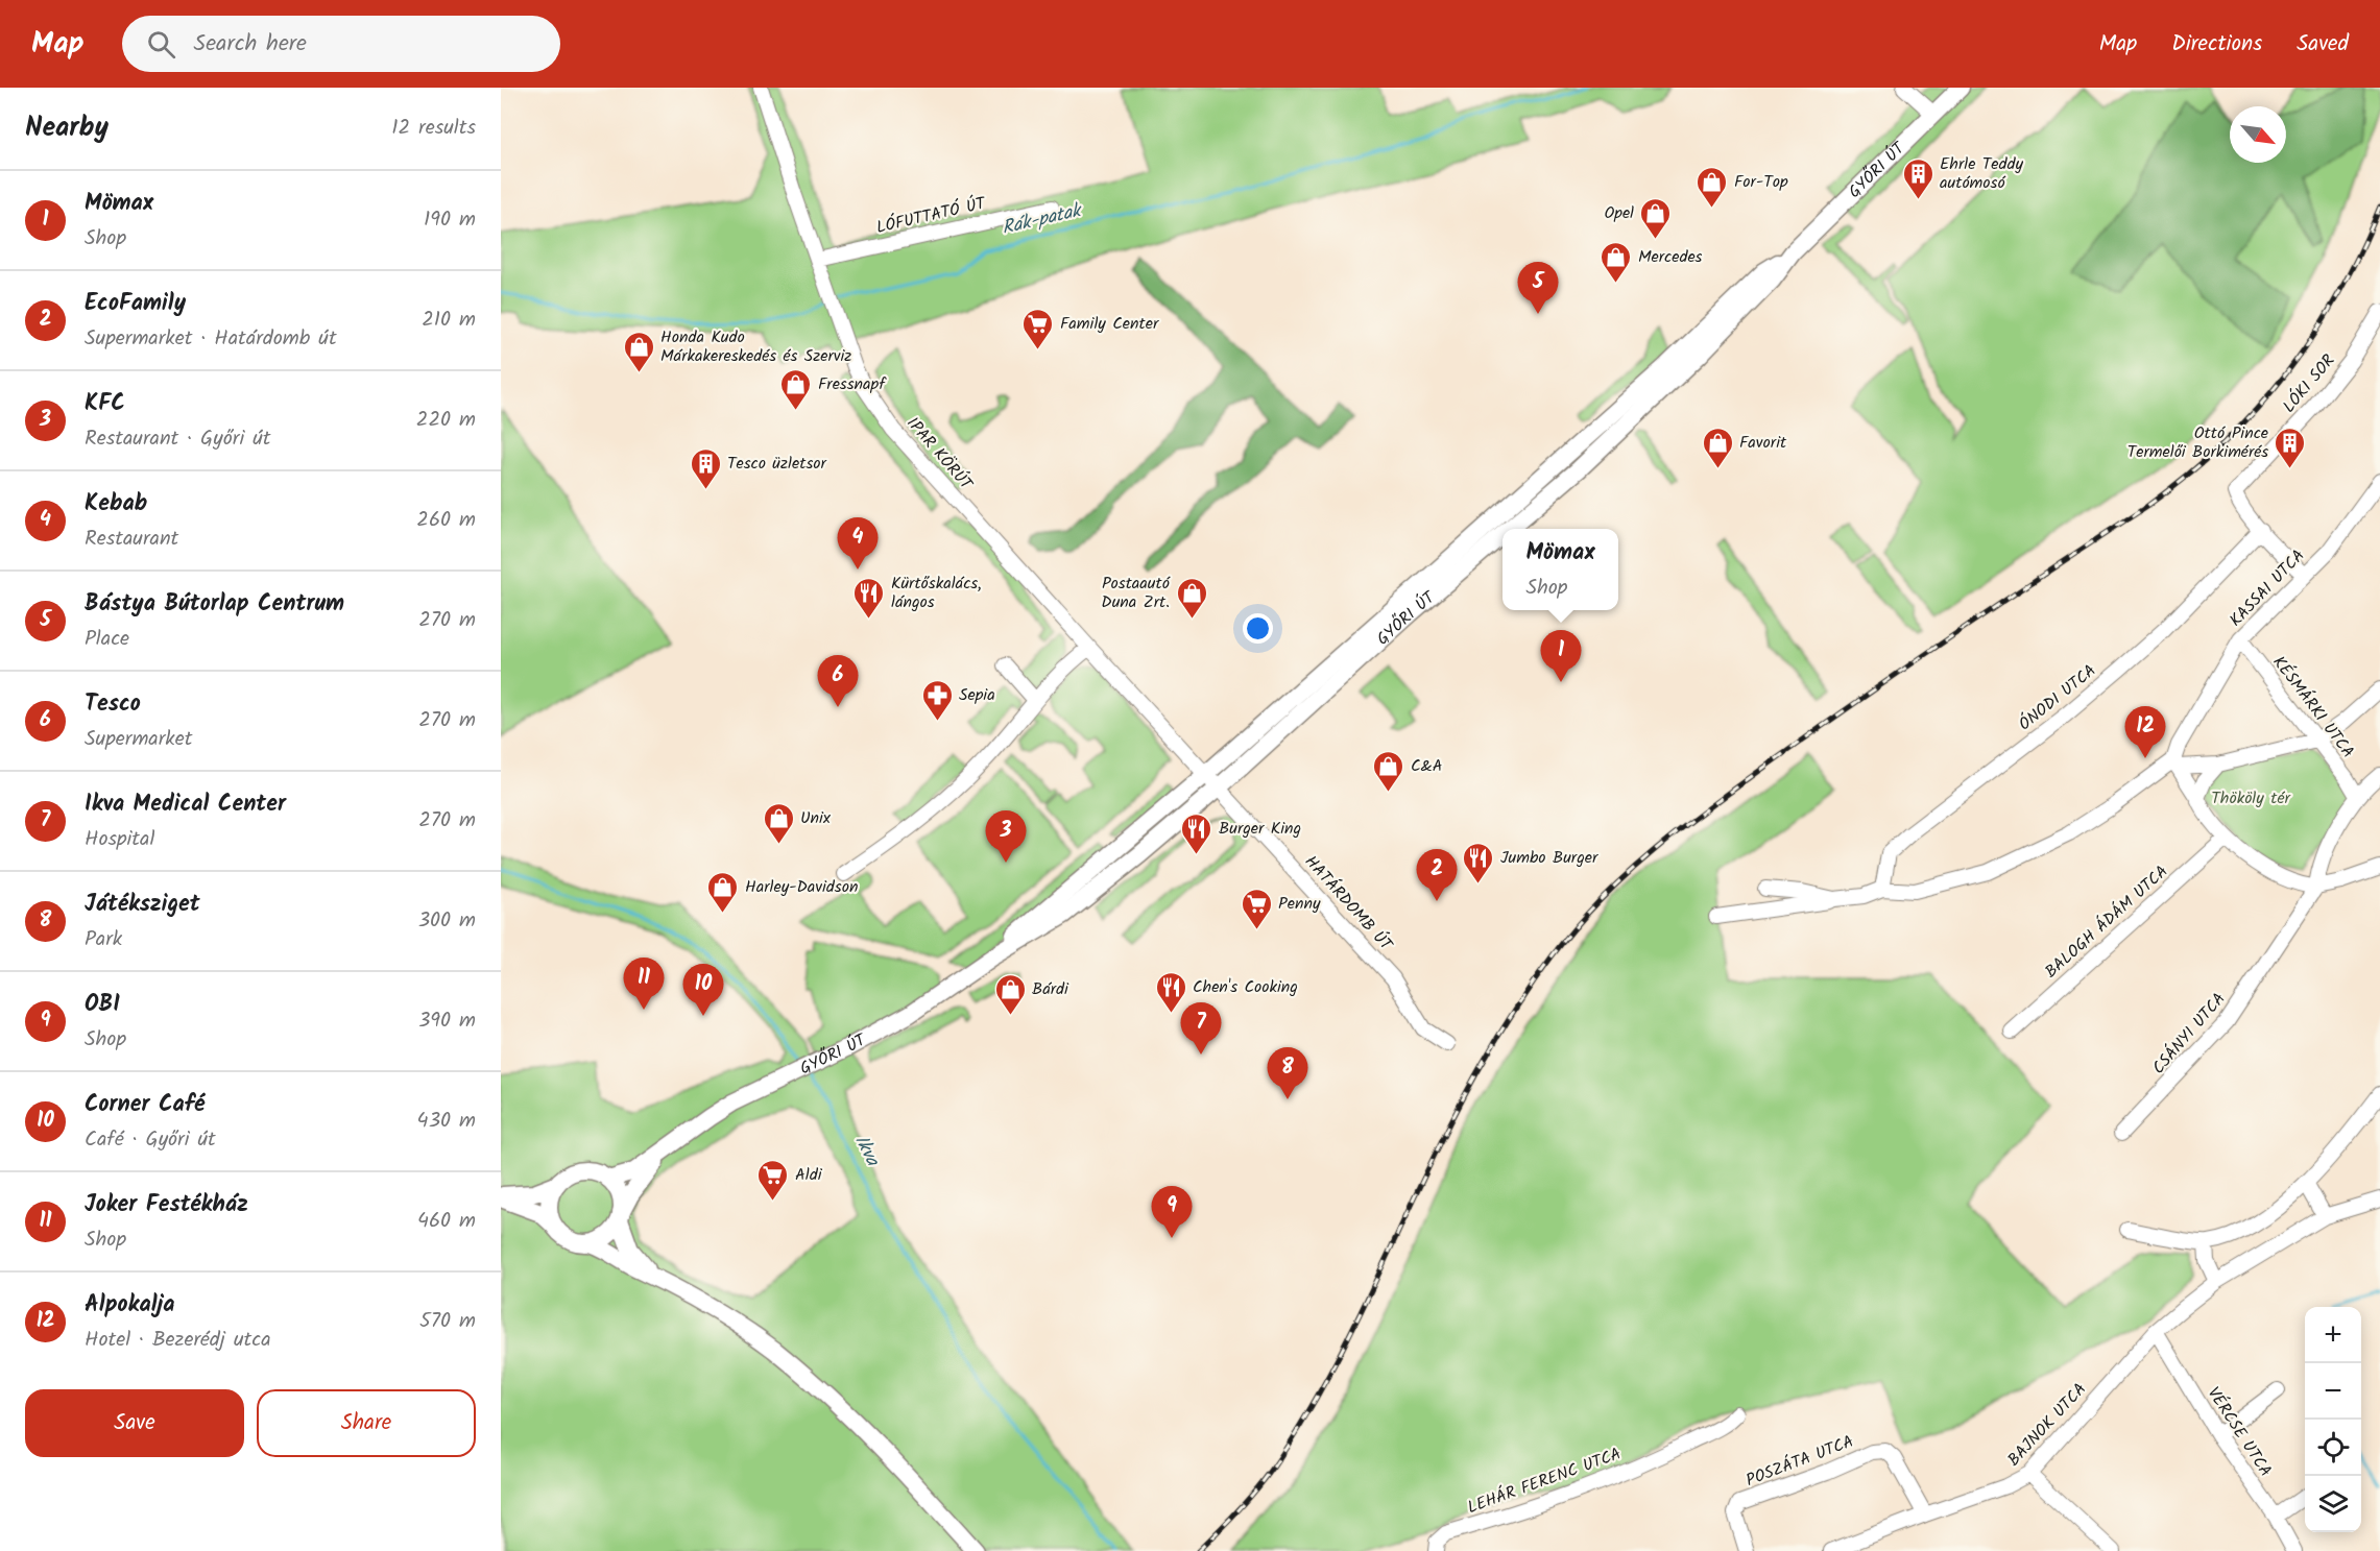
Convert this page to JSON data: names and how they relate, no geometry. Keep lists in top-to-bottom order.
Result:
{
  "streets": {
    "main road": ["GYŐRI ÚT"],
    "street": [
      "LÓFUTTATÓ ÚT",
      "LÓKI SOR",
      "IPAR KÖRÚT",
      "KASSAI UTCA",
      "ÓNODI UTCA",
      "KÉSMÁRKI UTCA",
      "HATÁRDOMB ÚT",
      "BALOGH ÁDÁM UTCA",
      "CSÁNYI UTCA",
      "BAJNOK UTCA",
      "VÉRCSE UTCA",
      "POSZÁTA UTCA",
      "LEHÁR FERENC UTCA"
    ]
  },
  "crossings": [
    ["GYŐRI ÚT", "IPAR KÖRÚT"],
    ["GYŐRI ÚT", "HATÁRDOMB ÚT"],
    ["LÓFUTTATÓ ÚT", "IPAR KÖRÚT"],
    ["LÓKI SOR", "ÓNODI UTCA"],
    ["IPAR KÖRÚT", "HATÁRDOMB ÚT"],
    ["KASSAI UTCA", "KÉSMÁRKI UTCA"],
    ["BAJNOK UTCA", "VÉRCSE UTCA"],
    ["BAJNOK UTCA", "POSZÁTA UTCA"]
  ],
  "water": ["Rák-patak", "Ikva"],
  "parks": ["Thököly tér"],
  "places": {
    "building": ["Ehrle Teddy autómosó", "Ottó Pince Termelői Borkimérés", "Tesco üzletsor"],
    "shop": [
      "For-Top",
      "Opel",
      "Mercedes",
      "Honda Kudo Márkakereskedés és Szerviz",
      "Fressnapf",
      "Favorit",
      "Postaautó Duna Zrt.",
      "C&A",
      "Unix",
      "Harley-Davidson",
      "Bárdi"
    ],
    "supermarket": ["Family Center", "Penny", "Aldi"],
    "restaurant": [
      "Kürtőskalács, lángos",
      "Burger King",
      "Jumbo Burger",
      "Chen's Cooking"
    ],
    "pharmacy": ["Sepia"]
  },
  "north": "bottom right",
  "page": {
    "header": "Map",
    "search": "Search here",
    "nav": ["Map", "Directions", "Saved"],
    "heading": ["Nearby", "12 results"],
    "list": [
      {
        "mark": "1",
        "name": "Mömax",
        "note": "Shop",
        "value": "190 m"
      },
      {
        "mark": "2",
        "name": "EcoFamily",
        "note": "Supermarket · Határdomb út",
        "value": "210 m"
      },
      {
        "mark": "3",
        "name": "KFC",
        "note": "Restaurant · Győri út",
        "value": "220 m"
      },
      {
        "mark": "4",
        "name": "Kebab",
        "note": "Restaurant",
        "value": "260 m"
      },
      {
        "mark": "5",
        "name": "Bástya Bútorlap Centrum",
        "note": "Place",
        "value": "270 m"
      },
      {
        "mark": "6",
        "name": "Tesco",
        "note": "Supermarket",
        "value": "270 m"
      },
      {
        "mark": "7",
        "name": "Ikva Medical Center",
        "note": "Hospital",
        "value": "270 m"
      },
      {
        "mark": "8",
        "name": "Játéksziget",
        "note": "Park",
        "value": "300 m"
      },
      {
        "mark": "9",
        "name": "OBI",
        "note": "Shop",
        "value": "390 m"
      },
      {
        "mark": "10",
        "name": "Corner Café",
        "note": "Café · Győri út",
        "value": "430 m"
      },
      {
        "mark": "11",
        "name": "Joker Festékház",
        "note": "Shop",
        "value": "460 m"
      },
      {
        "mark": "12",
        "name": "Alpokalja",
        "note": "Hotel · Bezerédj utca",
        "value": "570 m"
      }
    ],
    "pins": [
      "5",
      "4",
      "1",
      "6",
      "12",
      "3",
      "2",
      "11",
      "10",
      "7",
      "8",
      "9"
    ],
    "popup": ["Mömax", "Shop"],
    "map_buttons": ["+", "−"],
    "buttons": ["Save", "Share"]
  }
}
